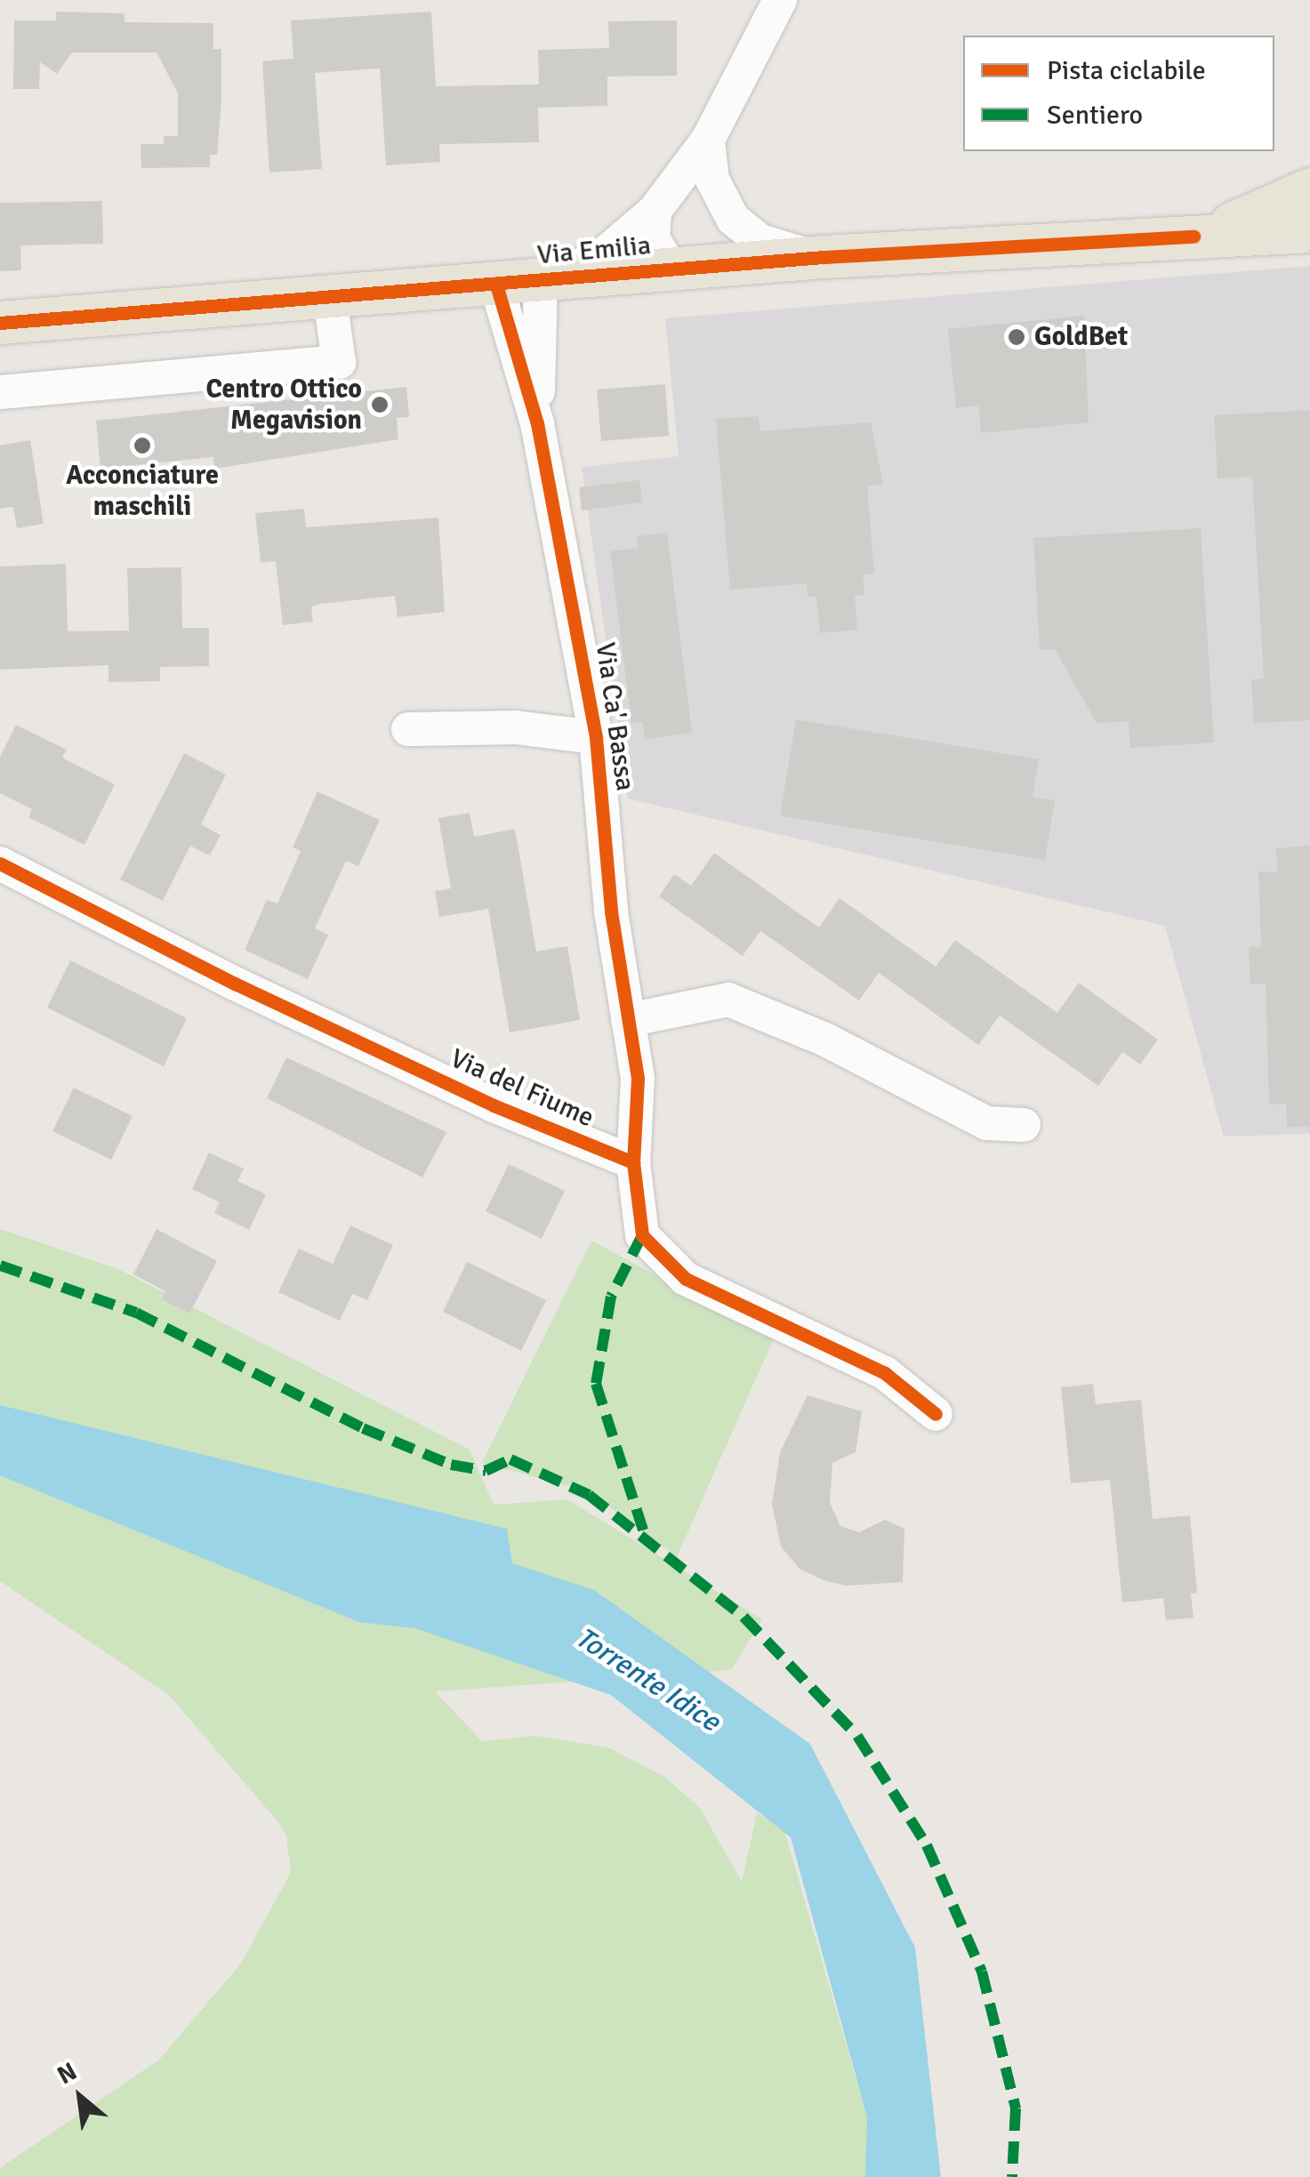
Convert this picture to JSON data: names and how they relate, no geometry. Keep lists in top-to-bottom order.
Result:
{
  "streets": {
    "main road": ["Via Emilia"],
    "street": ["Via Ca' Bassa", "Via del Fiume"]
  },
  "crossings": [
    ["Via Emilia", "Via Ca' Bassa"],
    ["Via Ca' Bassa", "Via del Fiume"]
  ],
  "water": ["Torrente Idice"],
  "places": ["GoldBet", "Centro Ottico Megavision", "Acconciature maschili"],
  "legend": ["Pista ciclabile", "Sentiero"],
  "north": "top left"
}
